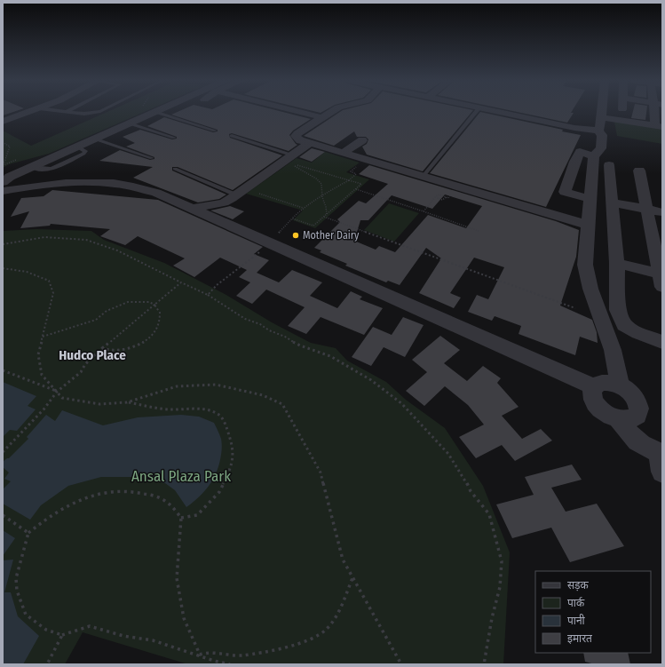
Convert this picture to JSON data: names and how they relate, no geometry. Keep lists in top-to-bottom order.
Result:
{
  "districts": ["Hudco Place"],
  "parks": ["Ansal Plaza Park"],
  "places": ["Mother Dairy"],
  "legend": [
    "सड़क",
    "पार्क",
    "पानी",
    "इमारत"
  ]
}
